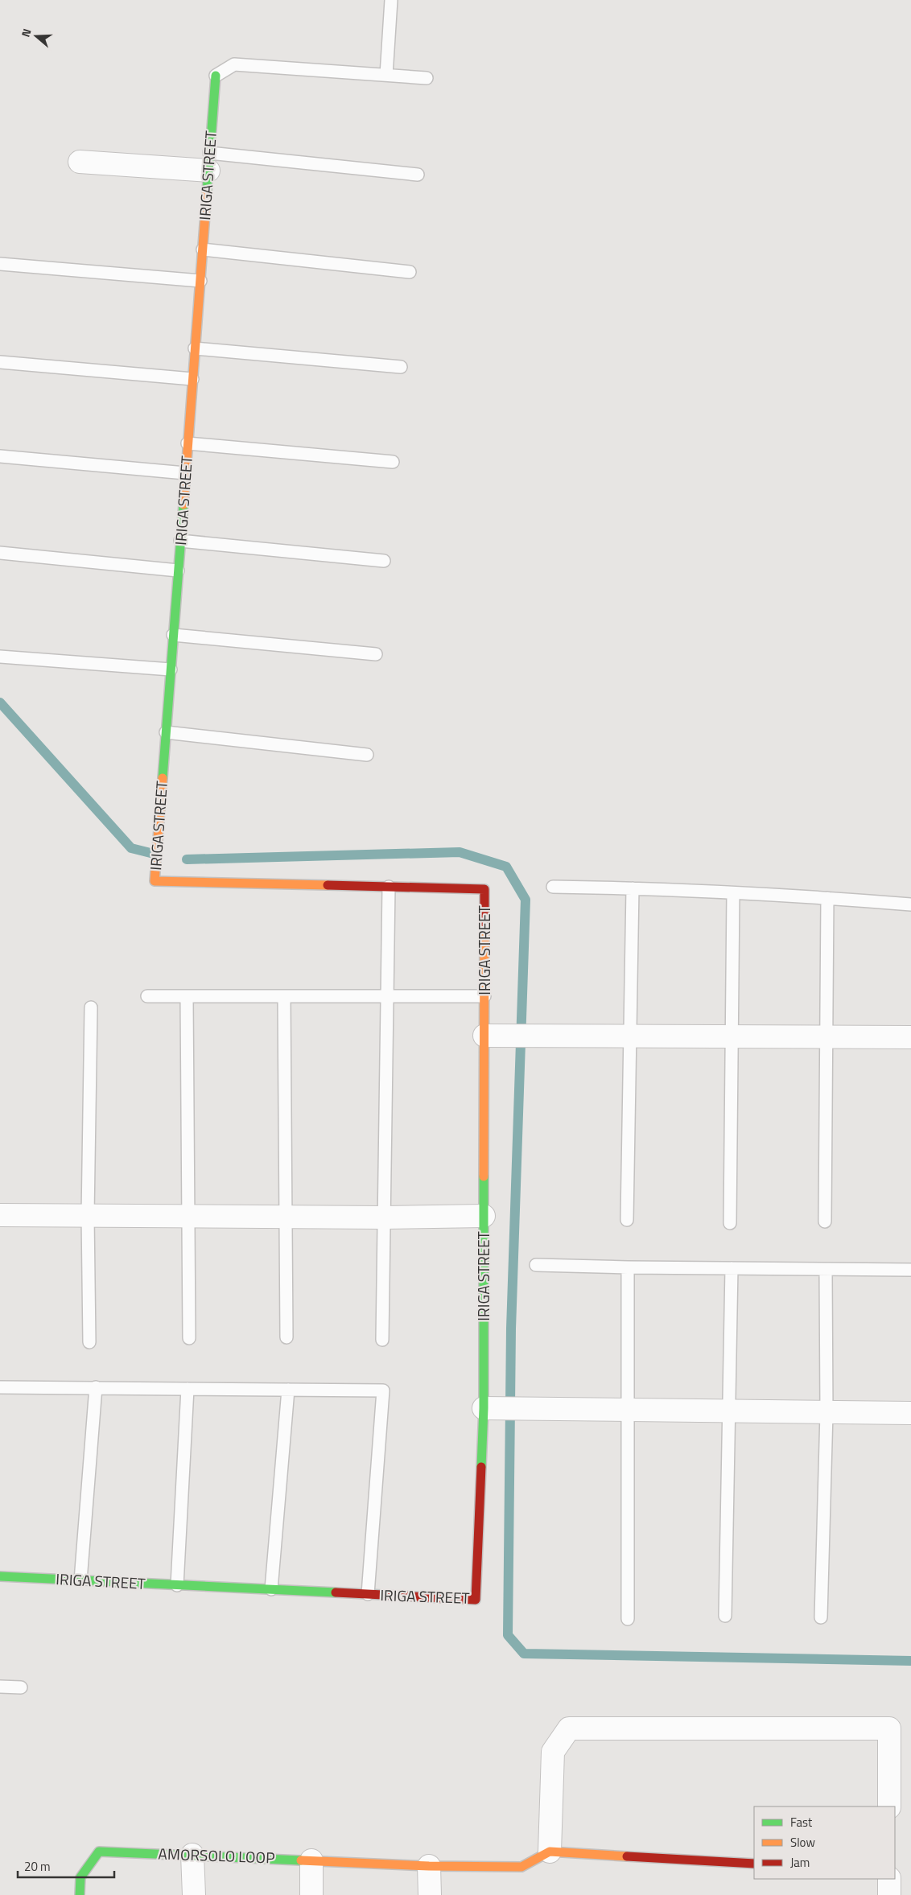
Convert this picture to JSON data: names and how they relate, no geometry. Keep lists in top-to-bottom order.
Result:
{
  "streets": {
    "street": ["IRIGA STREET", "AMORSOLO LOOP"]
  },
  "legend": ["Fast", "Slow", "Jam"],
  "scale_bar": "20 m",
  "north": "left"
}
